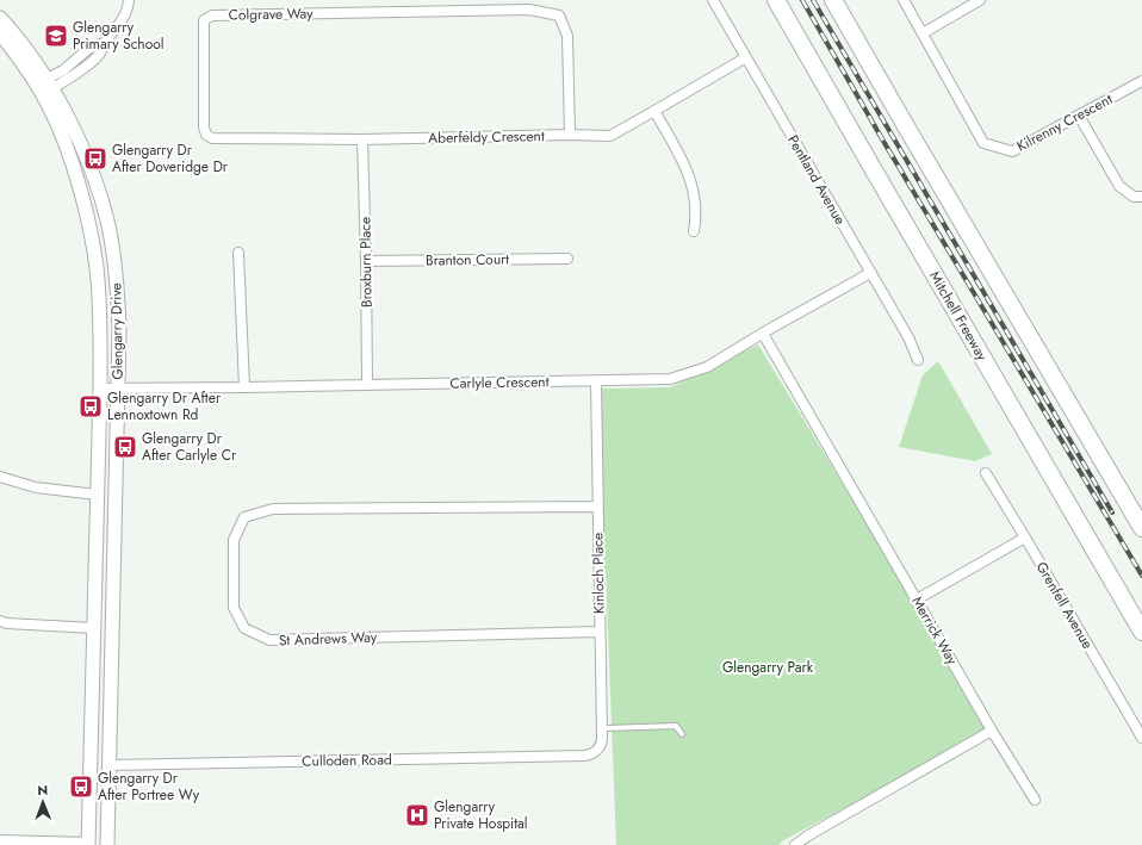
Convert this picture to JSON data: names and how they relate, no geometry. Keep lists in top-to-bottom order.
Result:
{
  "streets": {
    "highway": ["Mitchell Freeway"],
    "main road": ["Glengarry Drive"],
    "street": [
      "Colgrave Way",
      "Kilrenny Crescent",
      "Aberfeldy Crescent",
      "Pentland Avenue",
      "Branton Court",
      "Broxburn Place",
      "Carlyle Crescent",
      "Kinloch Place",
      "Grenfell Avenue",
      "Merrick Way",
      "St Andrews Way",
      "Culloden Road"
    ]
  },
  "crossings": [
    ["Colgrave Way", "Aberfeldy Crescent"],
    ["Aberfeldy Crescent", "Pentland Avenue"],
    ["Aberfeldy Crescent", "Broxburn Place"],
    ["Pentland Avenue", "Carlyle Crescent"],
    ["Branton Court", "Broxburn Place"],
    ["Broxburn Place", "Carlyle Crescent"],
    ["Glengarry Drive", "Carlyle Crescent"],
    ["Glengarry Drive", "Culloden Road"],
    ["Carlyle Crescent", "Kinloch Place"],
    ["Carlyle Crescent", "Merrick Way"],
    ["Kinloch Place", "St Andrews Way"],
    ["Kinloch Place", "Culloden Road"]
  ],
  "parks": ["Glengarry Park"],
  "places": {
    "school or university": ["Glengarry Primary School"],
    "bus stop": [
      "Glengarry Dr After Doveridge Dr",
      "Glengarry Dr After Lennoxtown Rd",
      "Glengarry Dr After Carlyle Cr",
      "Glengarry Dr After Portree Wy"
    ],
    "hospital": ["Glengarry Private Hospital"]
  },
  "north": "top"
}
